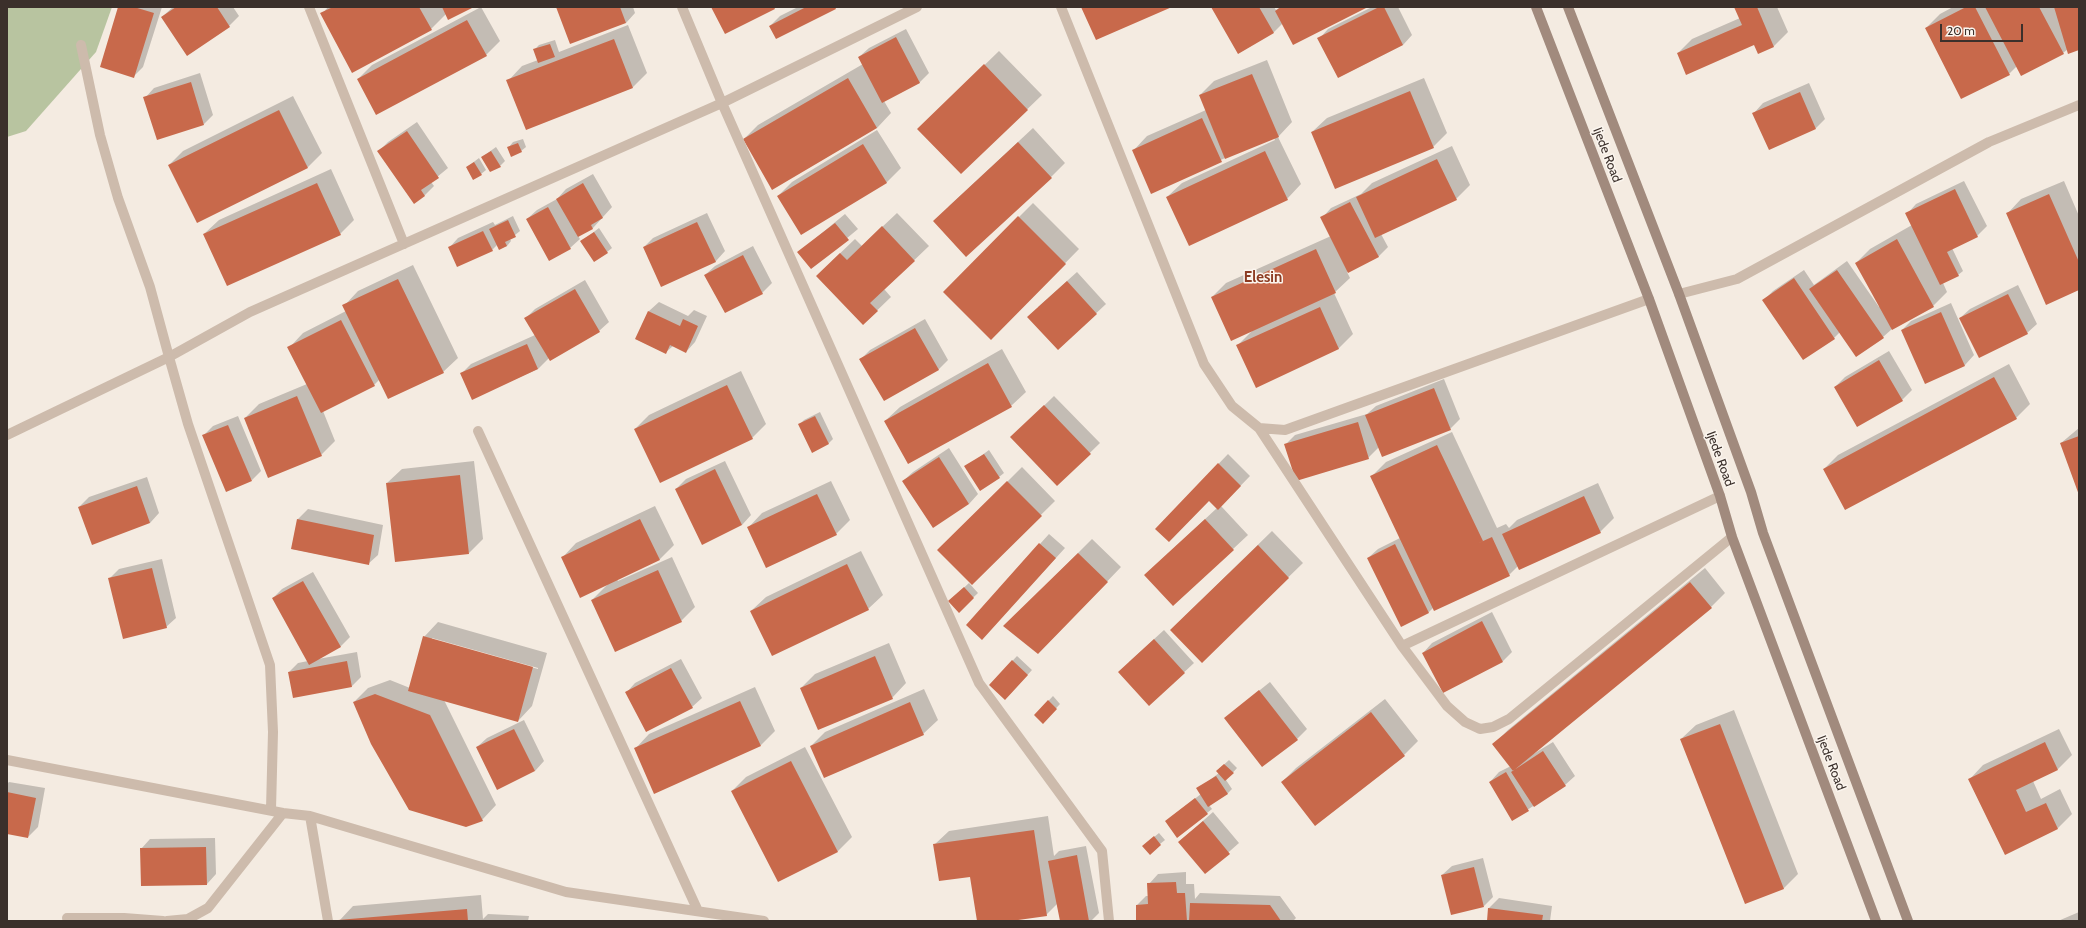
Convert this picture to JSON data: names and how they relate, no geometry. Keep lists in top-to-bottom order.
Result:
{
  "streets": {
    "main road": ["Ijede Road"]
  },
  "districts": ["Elesin"],
  "scale_bar": "20 m"
}
